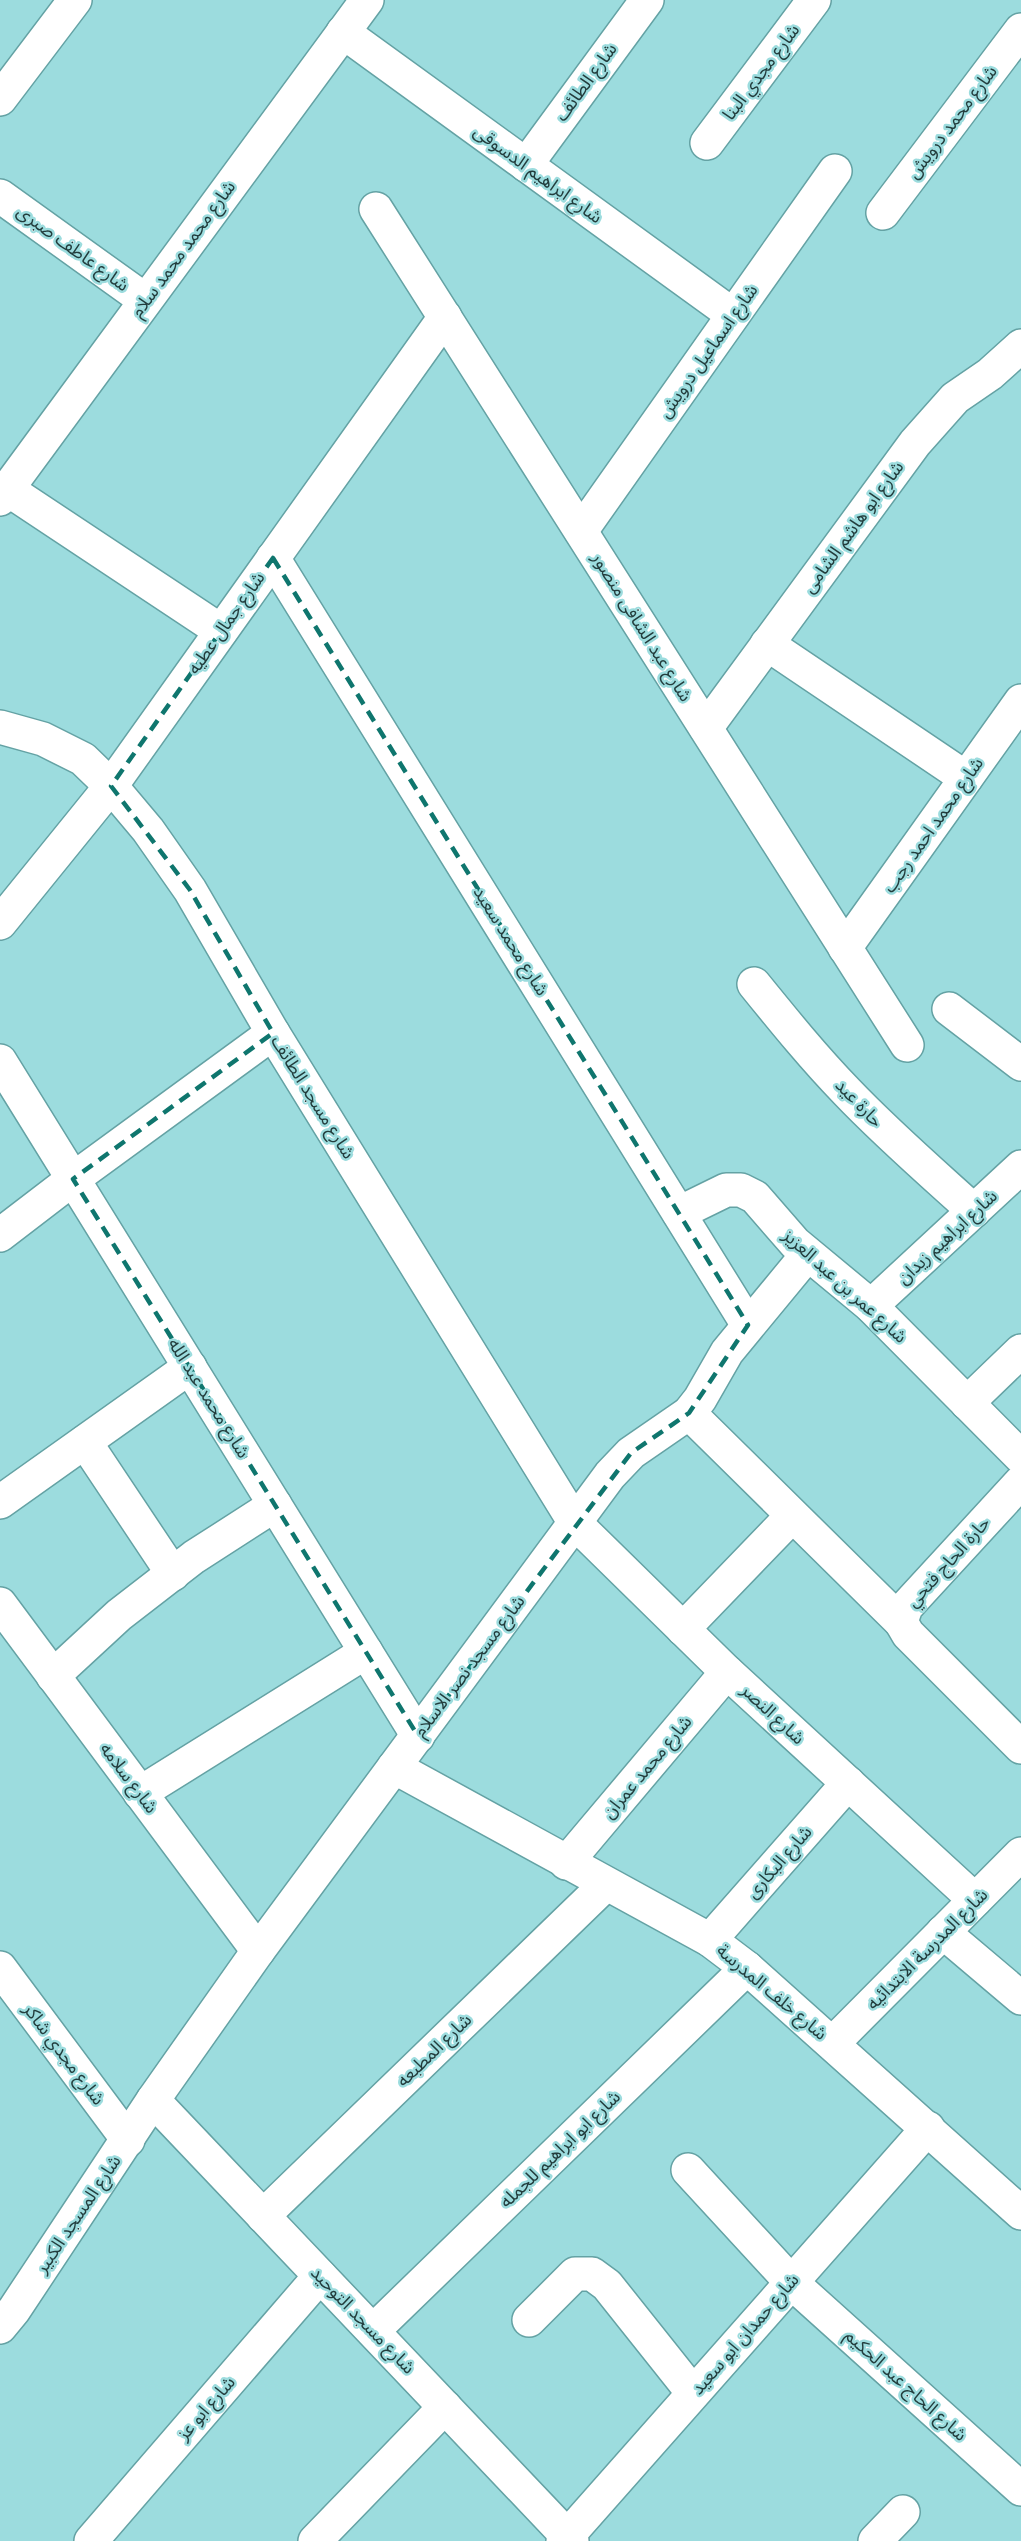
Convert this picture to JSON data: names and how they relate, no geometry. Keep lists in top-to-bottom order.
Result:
{
  "streets": {
    "street": [
      "شارع مجدي البنا",
      "شارع الطائف",
      "شارع محمد درويش",
      "شارع ابراهيم الدسوقى",
      "شارع عاطف صبرى",
      "شارع محمد محمد سلام",
      "شارع اسماعيل درويش",
      "شارع ابو هاشم الشامى",
      "شارع جمال عطيه",
      "شارع عبد الشافى منصور",
      "شارع محمد احمد رجب",
      "شارع محمد سعيد",
      "شارع مسجد الطائف",
      "حارة عيد",
      "شارع ابراهيم زيدان",
      "شارع عمر بن عبد العزيز",
      "شارع محمد عبد الله",
      "حارة الحاج فتحي",
      "شارع مسجد نصر الاسلام",
      "شارع النصر",
      "شارع محمد عمران",
      "شارع سلامه",
      "شارع البكارى",
      "شارع المدرسة الابتدائيه",
      "شارع خلف المدرسة",
      "شارع المطبعه",
      "شارع مجدي شاكر",
      "شارع ابو ابراهيم للجمله",
      "شارع المسجد الكبير",
      "شارع مسجد التوحيد",
      "شارع حمدان ابو سعيد",
      "شارع الحاج عبد الحكيم",
      "شارع ابو عز"
    ]
  },
  "crossings": [
    ["شارع الطائف", "شارع ابراهيم الدسوقى"],
    ["شارع ابراهيم الدسوقى", "شارع محمد محمد سلام"],
    ["شارع ابراهيم الدسوقى", "شارع اسماعيل درويش"],
    ["شارع عاطف صبرى", "شارع محمد محمد سلام"],
    ["شارع اسماعيل درويش", "شارع عبد الشافى منصور"],
    ["شارع ابو هاشم الشامى", "شارع عبد الشافى منصور"],
    ["شارع جمال عطيه", "شارع عبد الشافى منصور"],
    ["شارع جمال عطيه", "شارع محمد سعيد"],
    ["شارع جمال عطيه", "شارع مسجد الطائف"],
    ["شارع عبد الشافى منصور", "شارع محمد احمد رجب"],
    ["شارع محمد سعيد", "شارع عمر بن عبد العزيز"],
    ["شارع محمد سعيد", "شارع مسجد نصر الاسلام"],
    ["شارع مسجد الطائف", "شارع مسجد نصر الاسلام"],
    ["شارع مسجد الطائف", "شارع النصر"],
    ["حارة عيد", "شارع ابراهيم زيدان"],
    ["شارع ابراهيم زيدان", "شارع عمر بن عبد العزيز"],
    ["شارع عمر بن عبد العزيز", "شارع مسجد نصر الاسلام"],
    ["شارع محمد عبد الله", "شارع مسجد نصر الاسلام"],
    ["شارع مسجد نصر الاسلام", "شارع النصر"],
    ["شارع مسجد نصر الاسلام", "شارع سلامه"],
    ["شارع مسجد نصر الاسلام", "شارع خلف المدرسة"],
    ["شارع مسجد نصر الاسلام", "شارع المسجد الكبير"],
    ["شارع مسجد نصر الاسلام", "شارع مسجد التوحيد"],
    ["شارع النصر", "شارع محمد عمران"],
    ["شارع النصر", "شارع البكارى"],
    ["شارع النصر", "شارع المدرسة الابتدائيه"],
    ["شارع محمد عمران", "شارع خلف المدرسة"],
    ["شارع البكارى", "شارع خلف المدرسة"],
    ["شارع المدرسة الابتدائيه", "شارع خلف المدرسة"],
    ["شارع خلف المدرسة", "شارع المطبعه"],
    ["شارع خلف المدرسة", "شارع ابو ابراهيم للجمله"],
    ["شارع خلف المدرسة", "شارع حمدان ابو سعيد"],
    ["شارع المطبعه", "شارع مسجد التوحيد"],
    ["شارع مجدي شاكر", "شارع المسجد الكبير"],
    ["شارع ابو ابراهيم للجمله", "شارع مسجد التوحيد"],
    ["شارع المسجد الكبير", "شارع مسجد التوحيد"],
    ["شارع مسجد التوحيد", "شارع حمدان ابو سعيد"],
    ["شارع مسجد التوحيد", "شارع ابو عز"],
    ["شارع حمدان ابو سعيد", "شارع الحاج عبد الحكيم"]
  ]
}
